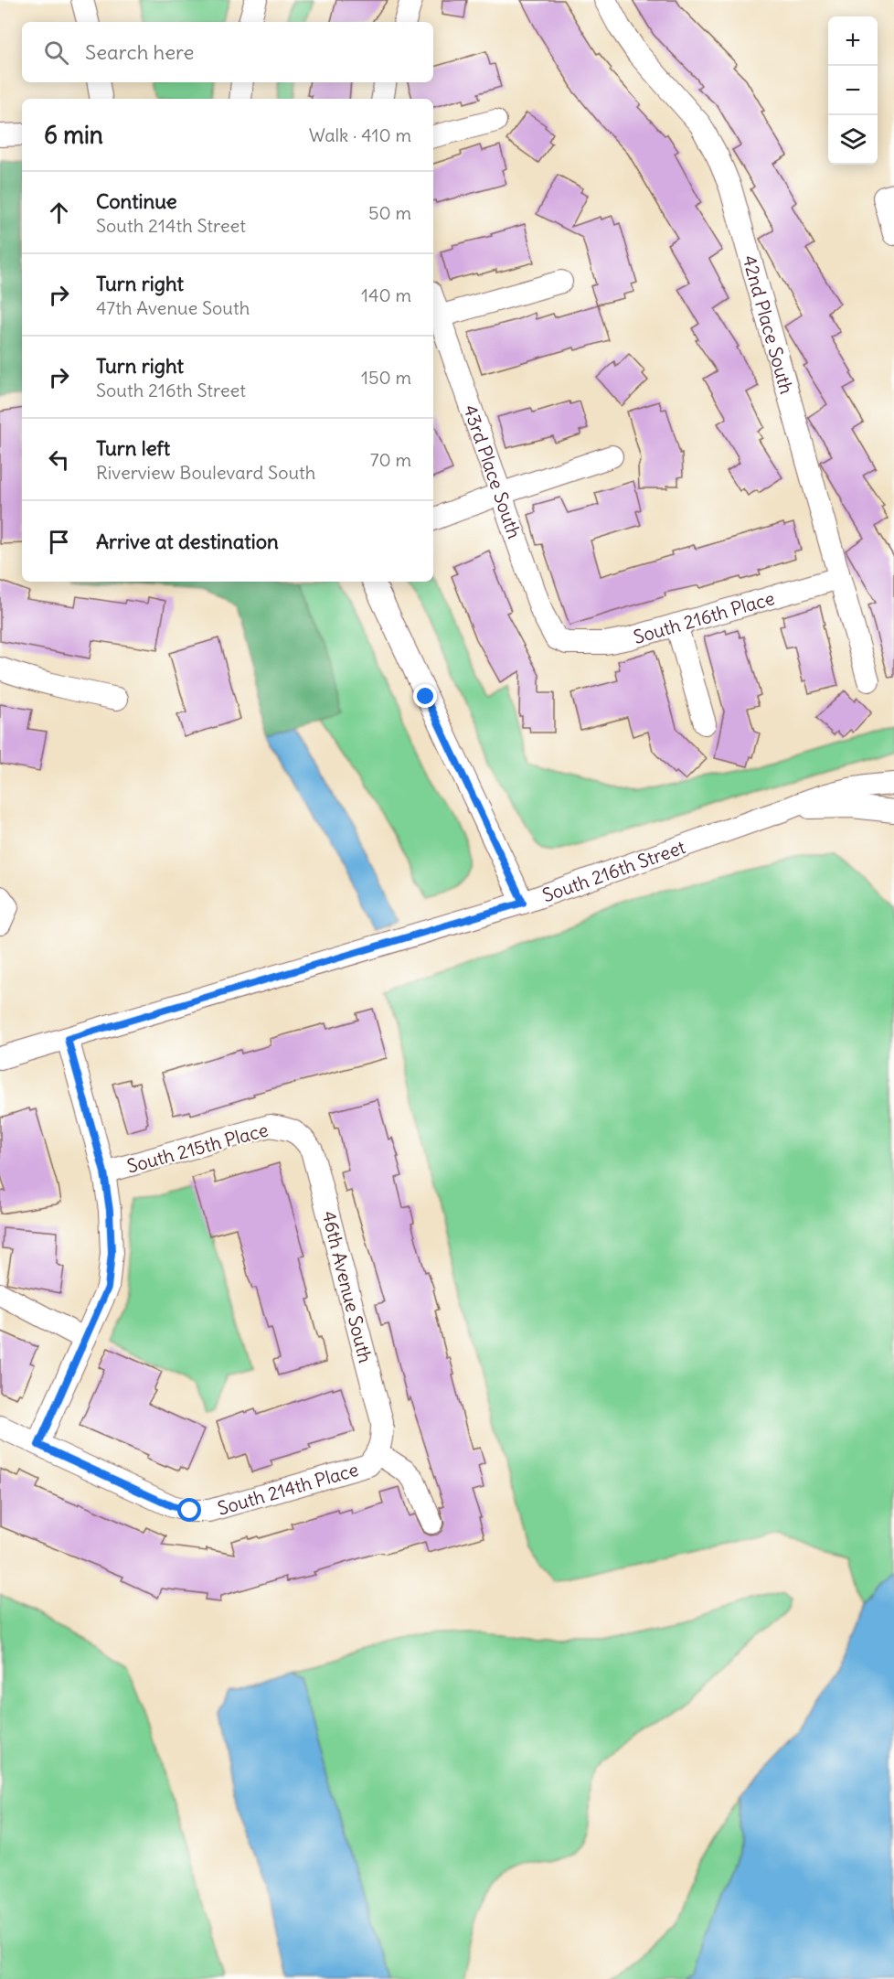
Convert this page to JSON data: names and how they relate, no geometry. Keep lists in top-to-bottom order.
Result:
{
  "streets": {
    "street": [
      "42nd Place South",
      "43rd Place South",
      "South 216th Place",
      "South 216th Street",
      "South 215th Place",
      "46th Avenue South",
      "South 214th Place"
    ]
  },
  "crossings": [
    ["42nd Place South", "South 216th Place"],
    ["43rd Place South", "South 216th Place"],
    ["South 215th Place", "46th Avenue South"],
    ["46th Avenue South", "South 214th Place"]
  ],
  "page": {
    "map_buttons": ["+", "−"],
    "search": "Search here",
    "heading": ["6 min", "Walk · 410 m"],
    "list": [
      ["Continue", "South 214th Street", "50 m"],
      ["Turn right", "47th Avenue South", "140 m"],
      ["Turn right", "South 216th Street", "150 m"],
      ["Turn left", "Riverview Boulevard South", "70 m"],
      "Arrive at destination"
    ]
  }
}
